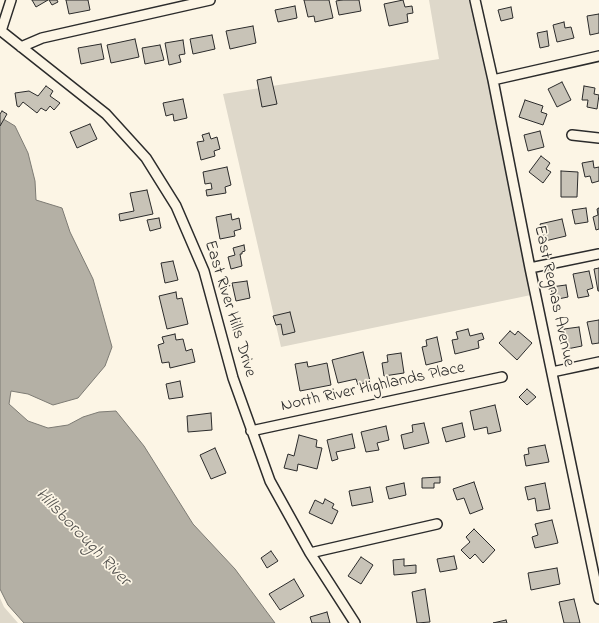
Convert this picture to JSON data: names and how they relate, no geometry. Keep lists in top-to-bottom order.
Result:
{
  "streets": {
    "street": ["East Regnas Avenue", "East River Hills Drive", "North River Highlands Place"]
  },
  "crossings": [
    ["East River Hills Drive", "North River Highlands Place"]
  ],
  "water": ["Hillsborough River"]
}
